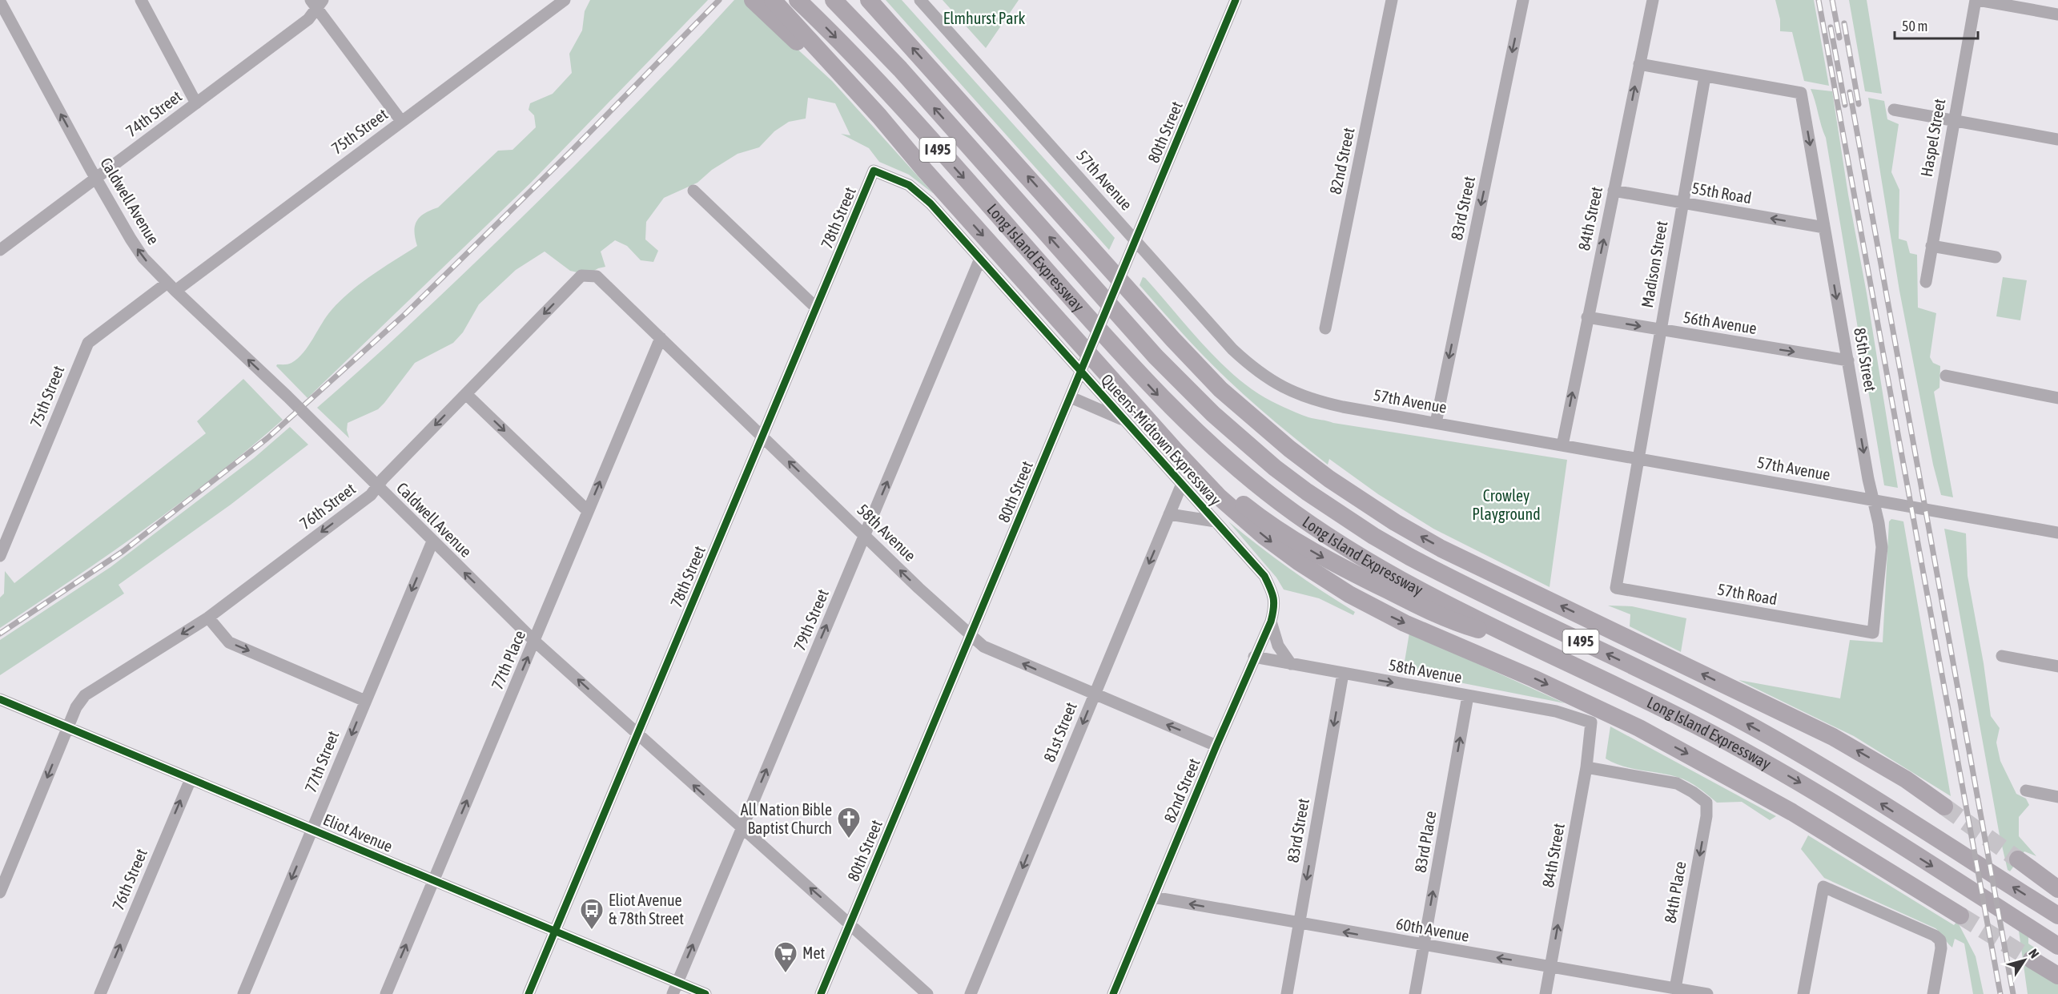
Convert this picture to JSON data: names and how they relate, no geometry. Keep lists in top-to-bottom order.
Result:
{
  "streets": {
    "highway": ["I 495", "Long Island Expressway"],
    "street": [
      "74th Street",
      "75th Street",
      "80th Street",
      "Haspel Street",
      "82nd Street",
      "57th Avenue",
      "55th Road",
      "Caldwell Avenue",
      "83rd Street",
      "78th Street",
      "84th Street",
      "Madison Street",
      "56th Avenue",
      "85th Street",
      "Queens-Midtown Expressway",
      "76th Street",
      "58th Avenue",
      "57th Road",
      "79th Street",
      "77th Place",
      "81st Street",
      "77th Street",
      "Eliot Avenue",
      "83rd Place",
      "84th Place",
      "60th Avenue"
    ]
  },
  "crossings": [
    ["74th Street", "Caldwell Avenue"],
    ["75th Street", "Caldwell Avenue"],
    ["80th Street", "57th Avenue"],
    ["80th Street", "Caldwell Avenue"],
    ["80th Street", "Queens-Midtown Expressway"],
    ["80th Street", "58th Avenue"],
    ["82nd Street", "Queens-Midtown Expressway"],
    ["82nd Street", "58th Avenue"],
    ["82nd Street", "60th Avenue"],
    ["57th Avenue", "83rd Street"],
    ["57th Avenue", "84th Street"],
    ["57th Avenue", "Madison Street"],
    ["57th Avenue", "85th Street"],
    ["57th Avenue", "57th Road"],
    ["55th Road", "84th Street"],
    ["55th Road", "Madison Street"],
    ["55th Road", "85th Street"],
    ["Caldwell Avenue", "78th Street"],
    ["Caldwell Avenue", "76th Street"],
    ["Caldwell Avenue", "79th Street"],
    ["Caldwell Avenue", "77th Place"],
    ["Caldwell Avenue", "77th Street"],
    ["83rd Street", "58th Avenue"],
    ["83rd Street", "60th Avenue"],
    ["78th Street", "Queens-Midtown Expressway"],
    ["78th Street", "58th Avenue"],
    ["78th Street", "Eliot Avenue"],
    ["84th Street", "56th Avenue"],
    ["84th Street", "58th Avenue"],
    ["84th Street", "84th Place"],
    ["84th Street", "60th Avenue"],
    ["Madison Street", "56th Avenue"],
    ["Madison Street", "85th Street"],
    ["Madison Street", "57th Road"],
    ["56th Avenue", "85th Street"],
    ["85th Street", "57th Road"],
    ["Queens-Midtown Expressway", "79th Street"],
    ["Queens-Midtown Expressway", "81st Street"],
    ["76th Street", "58th Avenue"],
    ["76th Street", "Eliot Avenue"],
    ["58th Avenue", "79th Street"],
    ["58th Avenue", "77th Place"],
    ["58th Avenue", "81st Street"],
    ["58th Avenue", "83rd Place"],
    ["79th Street", "Eliot Avenue"],
    ["77th Place", "Eliot Avenue"],
    ["77th Street", "Eliot Avenue"],
    ["83rd Place", "60th Avenue"],
    ["84th Place", "60th Avenue"]
  ],
  "one_way": [
    "55th Road",
    "Caldwell Avenue",
    "83rd Street",
    "84th Street",
    "56th Avenue",
    "85th Street",
    "79th Street",
    "77th Place",
    "81st Street",
    "77th Street",
    "83rd Place",
    "60th Avenue"
  ],
  "parks": ["Elmhurst Park", "Crowley Playground"],
  "places": {
    "church": ["All Nation Bible Baptist Church"],
    "bus stop": ["Eliot Avenue & 78th Street"],
    "supermarket": ["Met"]
  },
  "scale_bar": "50 m",
  "north": "top right"
}
